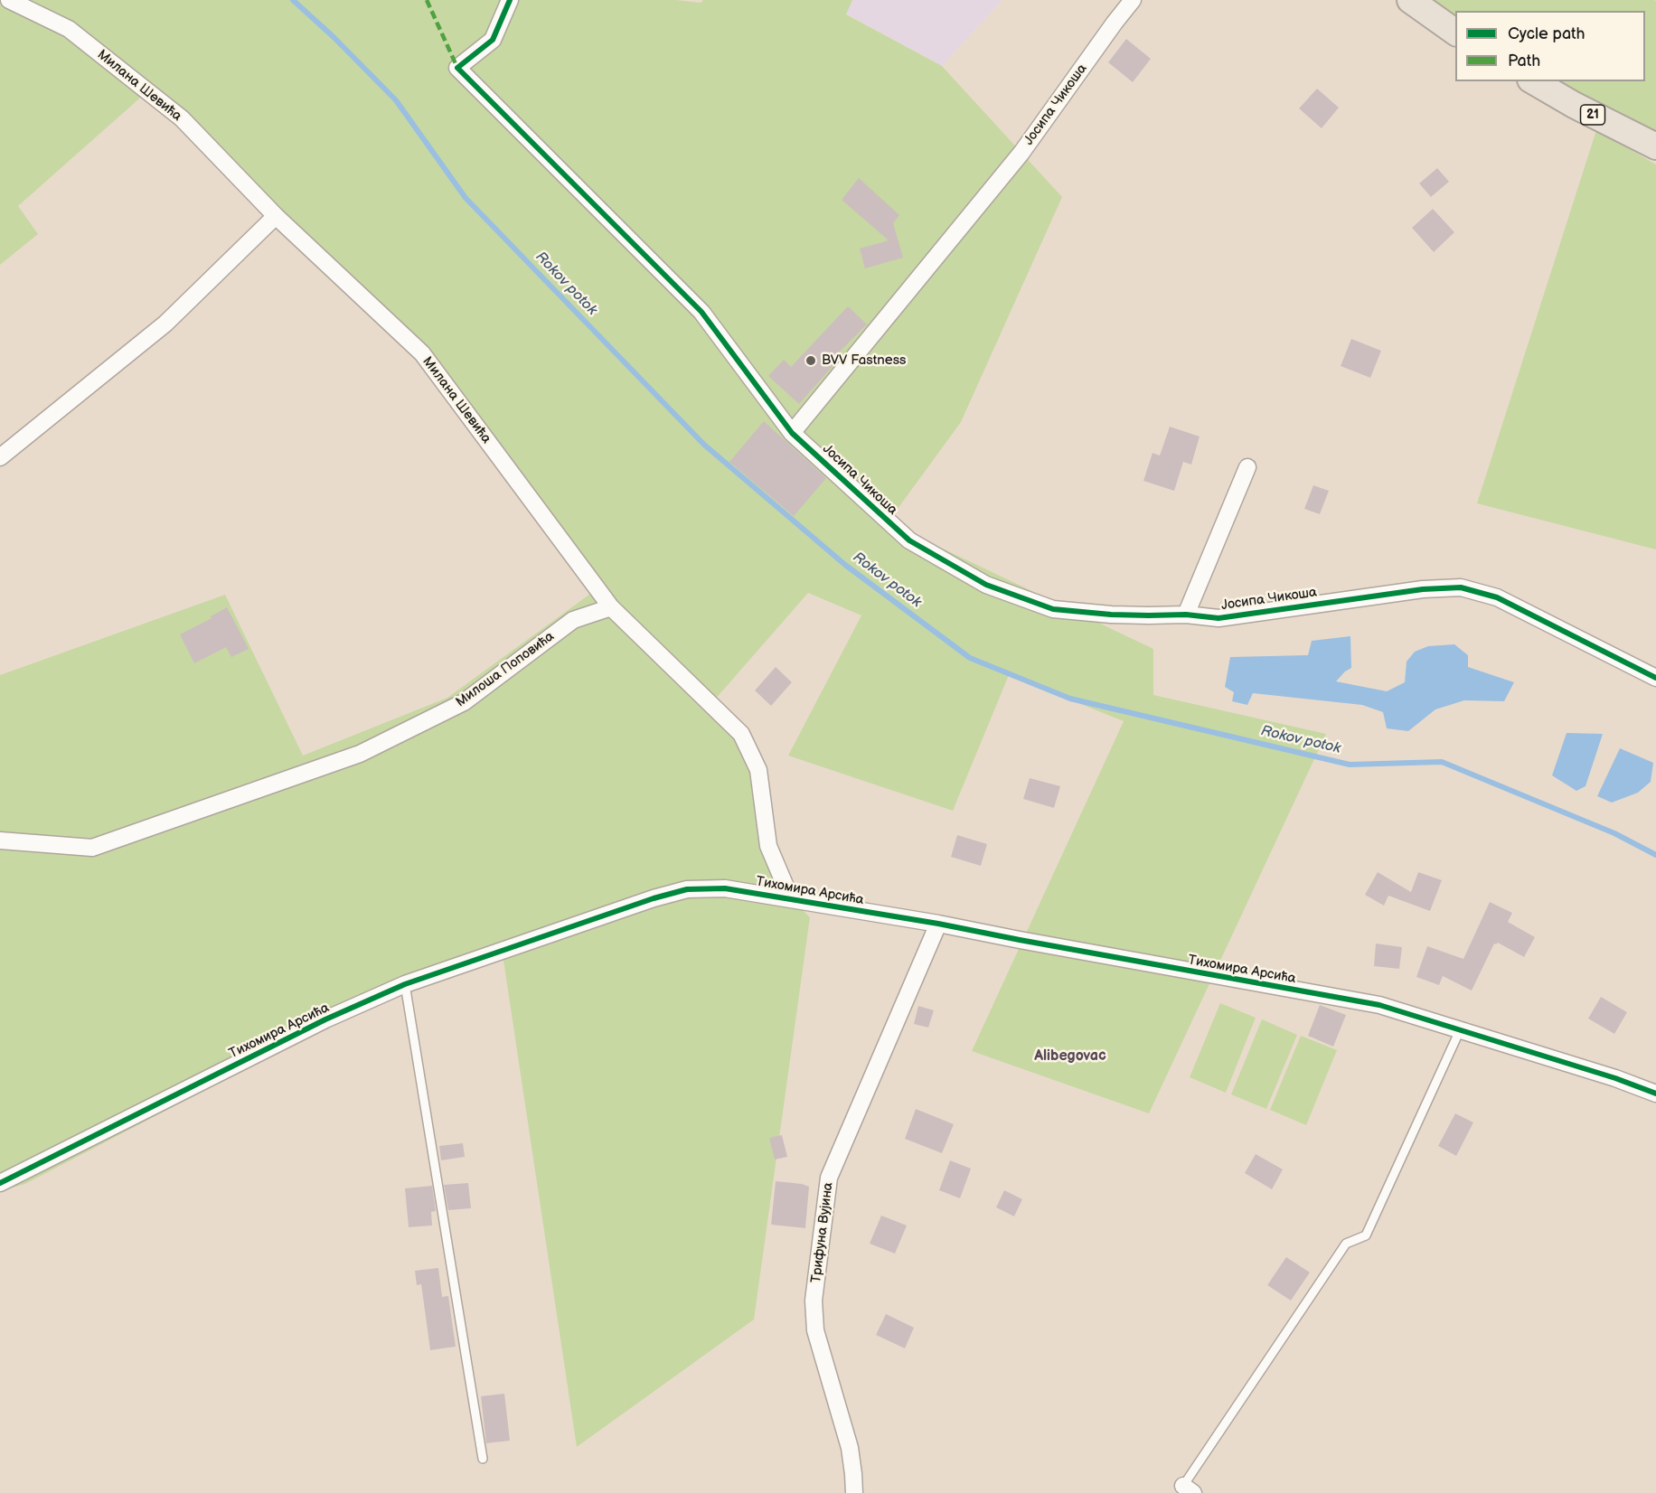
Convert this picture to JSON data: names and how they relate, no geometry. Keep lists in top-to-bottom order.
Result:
{
  "streets": {
    "main road": ["21"],
    "street": [
      "Милана Шевића",
      "Јосипа Чикоша",
      "Милоша Поповића",
      "Тихомира Арсића",
      "Трифуна Вујина"
    ]
  },
  "crossings": [
    ["Милана Шевића", "Милоша Поповића"],
    ["Тихомира Арсића", "Трифуна Вујина"]
  ],
  "districts": ["Alibegovac"],
  "water": ["Rokov potok"],
  "places": ["BVV Fastness"],
  "legend": ["Cycle path", "Path"]
}
